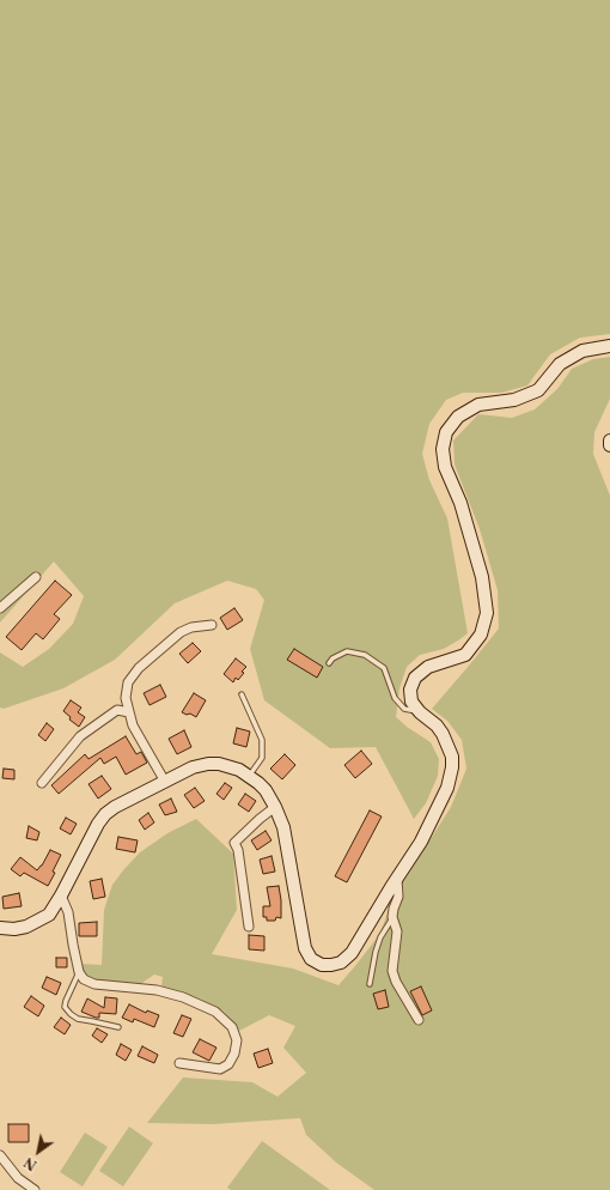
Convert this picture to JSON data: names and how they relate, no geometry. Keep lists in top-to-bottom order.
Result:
{
  "north": "bottom left"
}
